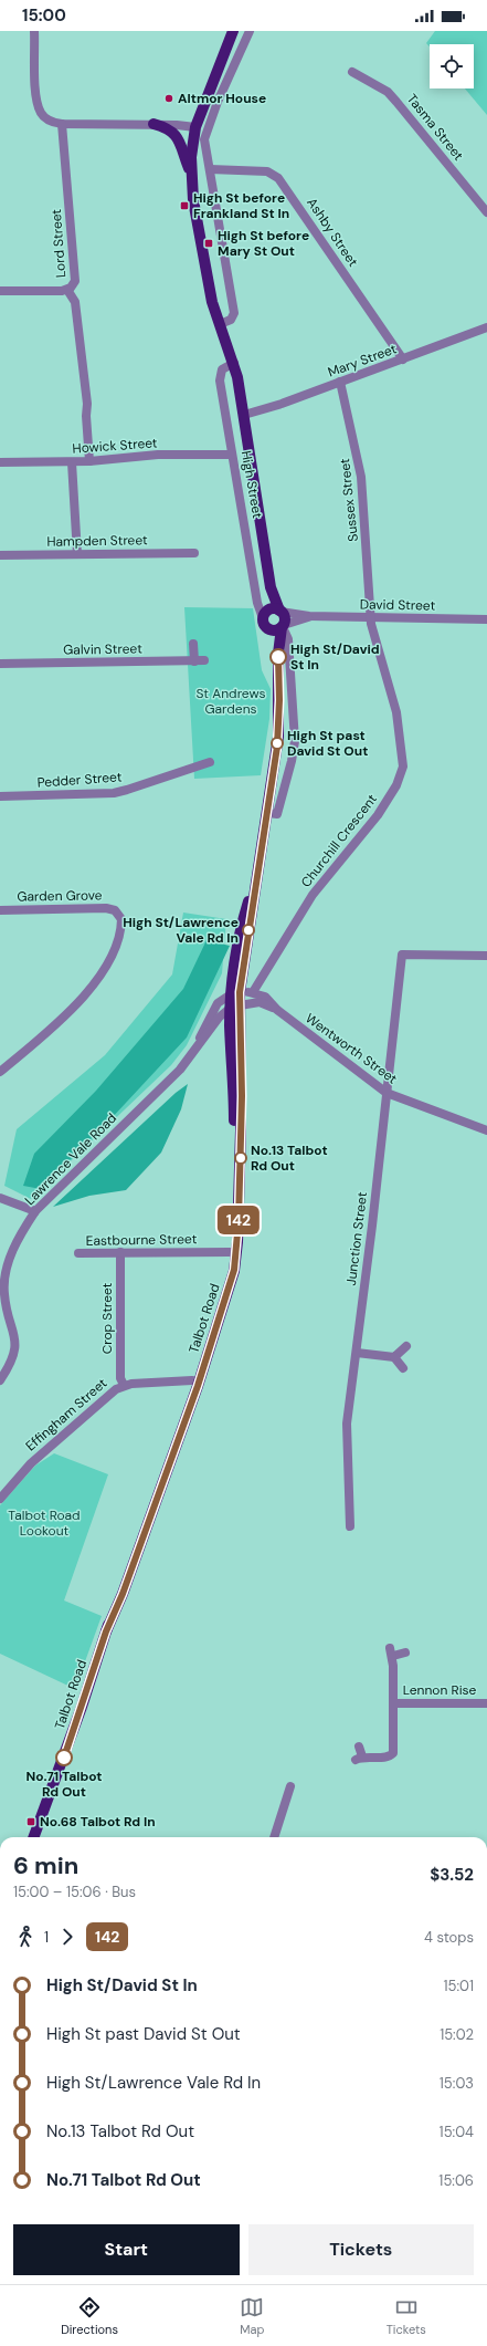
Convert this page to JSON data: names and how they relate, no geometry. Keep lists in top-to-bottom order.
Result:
{
  "streets": {
    "main road": ["High Street", "Talbot Road"],
    "street": [
      "Tasma Street",
      "Ashby Street",
      "Lord Street",
      "Mary Street",
      "Howick Street",
      "Sussex Street",
      "Hampden Street",
      "David Street",
      "Galvin Street",
      "Pedder Street",
      "Churchill Crescent",
      "Garden Grove",
      "Wentworth Street",
      "Lawrence Vale Road",
      "Junction Street",
      "Eastbourne Street",
      "Crop Street",
      "Effingham Street",
      "Lennon Rise"
    ]
  },
  "crossings": [
    ["Ashby Street", "Mary Street"],
    ["Lord Street", "Howick Street"],
    ["Mary Street", "High Street"],
    ["Mary Street", "Sussex Street"],
    ["Howick Street", "High Street"],
    ["High Street", "David Street"],
    ["High Street", "Wentworth Street"],
    ["High Street", "Lawrence Vale Road"],
    ["High Street", "Talbot Road"],
    ["Sussex Street", "David Street"],
    ["Sussex Street", "Churchill Crescent"],
    ["David Street", "Churchill Crescent"],
    ["Churchill Crescent", "Wentworth Street"],
    ["Wentworth Street", "Lawrence Vale Road"],
    ["Wentworth Street", "Junction Street"],
    ["Wentworth Street", "Talbot Road"],
    ["Lawrence Vale Road", "Talbot Road"],
    ["Eastbourne Street", "Crop Street"],
    ["Eastbourne Street", "Talbot Road"],
    ["Crop Street", "Effingham Street"],
    ["Talbot Road", "Effingham Street"]
  ],
  "parks": ["St Andrews Gardens", "Talbot Road Lookout"],
  "places": {
    "other": [
      "Altmor House",
      "High St/David St In",
      "High St past David St Out",
      "High St/Lawrence Vale Rd In",
      "No.13 Talbot Rd Out",
      "No.71 Talbot Rd Out"
    ],
    "transit": ["High St before Frankland St In", "High St before Mary St Out", "No.68 Talbot Rd In"]
  },
  "lines": ["bus line 142"],
  "page": {
    "status": "15:00",
    "on_map": "142",
    "heading": ["6 min", "15:00 – 15:06 · Bus", "$3.52"],
    "legs": ["1", "142", "4 stops"],
    "list": [
      {
        "name": "High St/David St In",
        "value": "15:01"
      },
      {
        "name": "High St past David St Out",
        "value": "15:02"
      },
      {
        "name": "High St/Lawrence Vale Rd In",
        "value": "15:03"
      },
      {
        "name": "No.13 Talbot Rd Out",
        "value": "15:04"
      },
      {
        "name": "No.71 Talbot Rd Out",
        "value": "15:06"
      }
    ],
    "buttons": ["Start", "Tickets"],
    "tabs": ["Directions", "Map", "Tickets"]
  }
}
